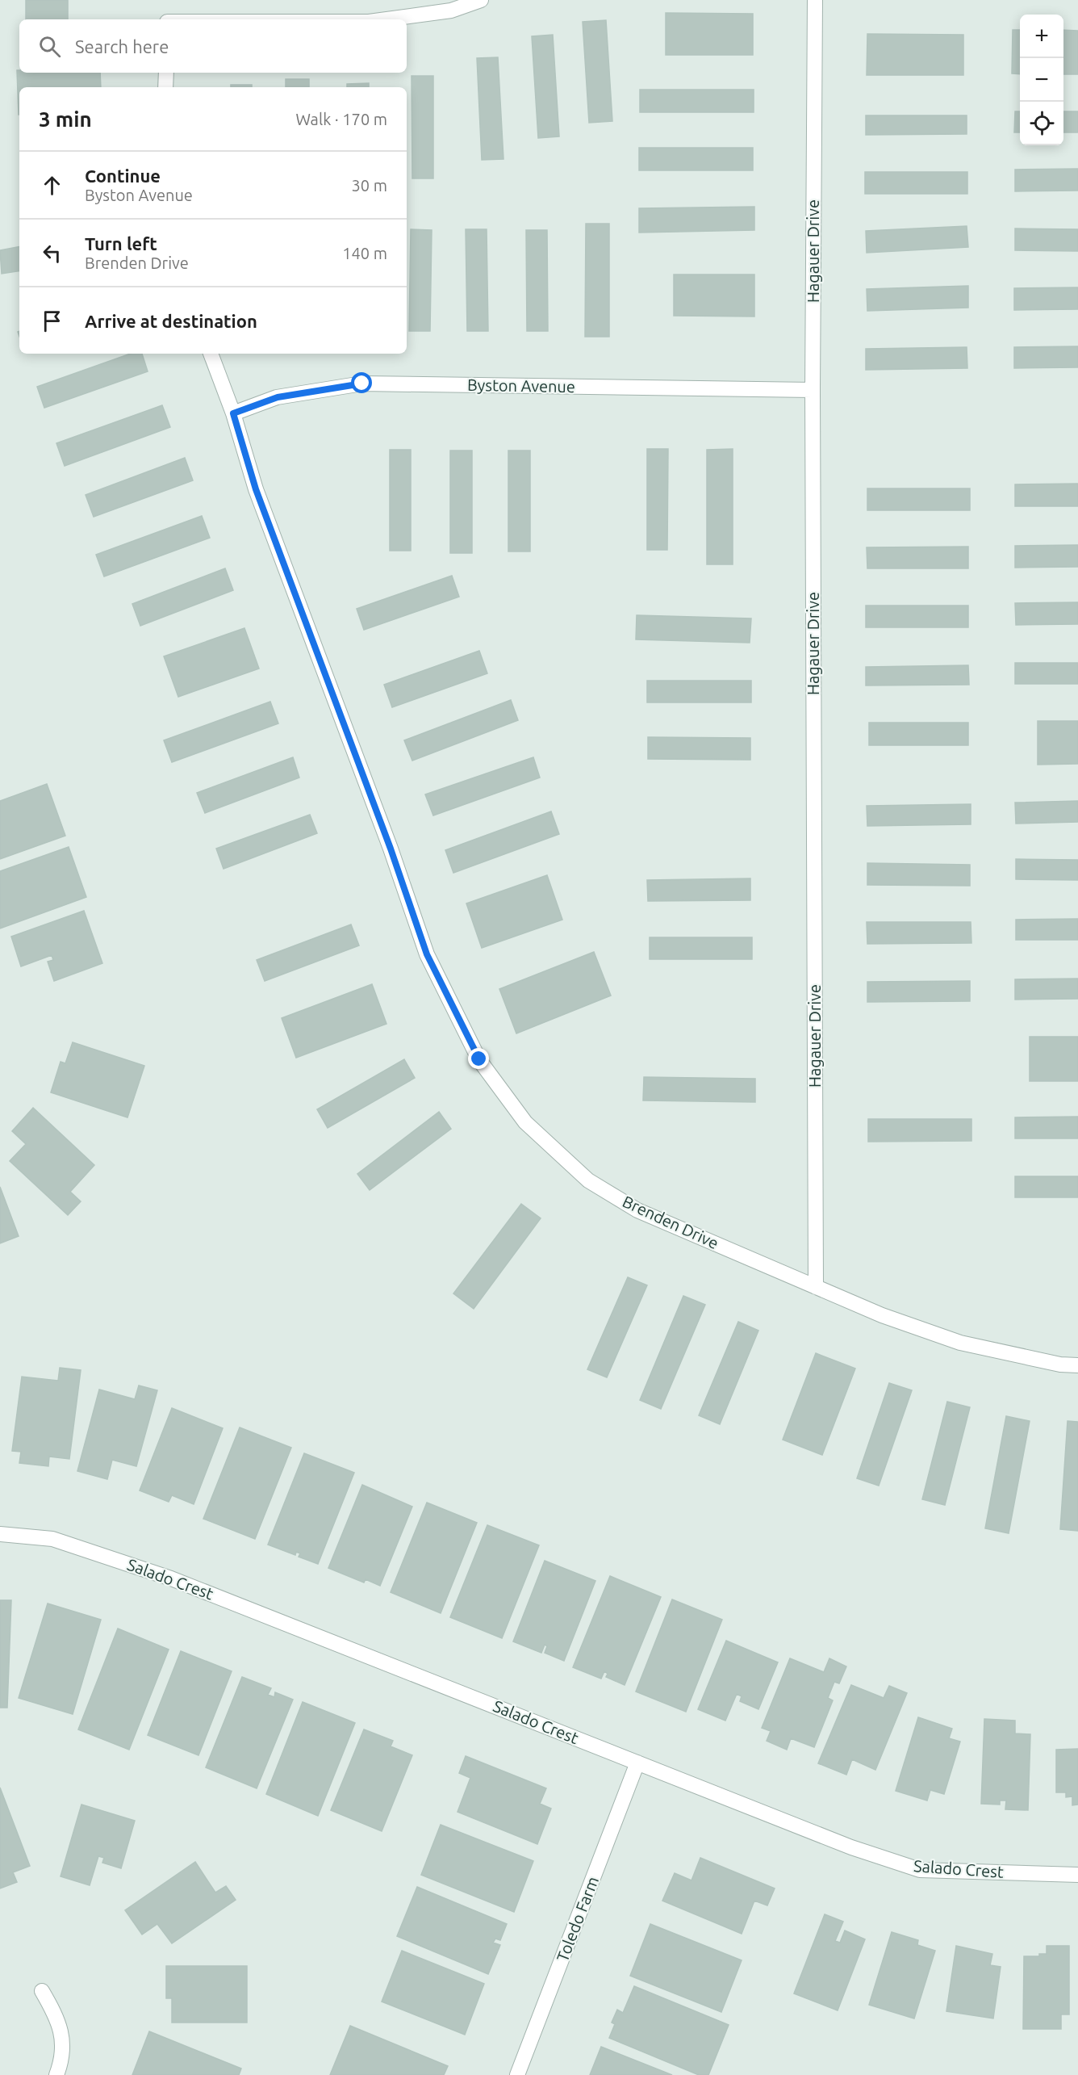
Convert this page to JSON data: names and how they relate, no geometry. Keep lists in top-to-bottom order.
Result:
{
  "streets": {
    "street": [
      "Hagauer Drive",
      "Byston Avenue",
      "Brenden Drive",
      "Salado Crest",
      "Toledo Farm"
    ]
  },
  "crossings": [
    ["Hagauer Drive", "Byston Avenue"],
    ["Hagauer Drive", "Brenden Drive"],
    ["Byston Avenue", "Brenden Drive"],
    ["Salado Crest", "Toledo Farm"]
  ],
  "page": {
    "map_buttons": ["+", "−"],
    "search": "Search here",
    "heading": ["3 min", "Walk · 170 m"],
    "list": [
      ["Continue", "Byston Avenue", "30 m"],
      ["Turn left", "Brenden Drive", "140 m"],
      "Arrive at destination"
    ]
  }
}
